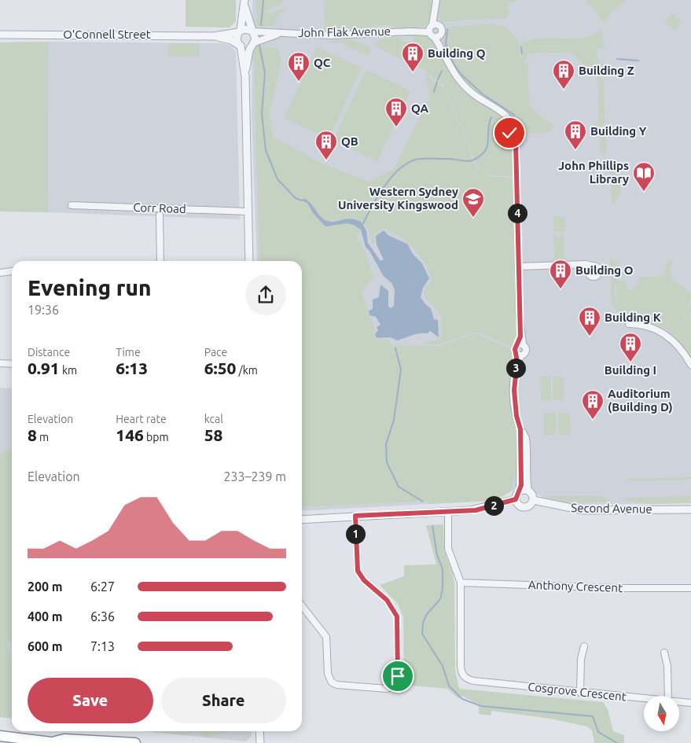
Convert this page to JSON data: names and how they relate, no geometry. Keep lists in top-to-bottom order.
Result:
{
  "streets": {
    "street": [
      "John Flak Avenue",
      "O'Connell Street",
      "Corr Road",
      "Second Avenue",
      "Anthony Crescent",
      "Cosgrove Crescent"
    ]
  },
  "crossings": [
    ["John Flak Avenue", "O'Connell Street"],
    ["Anthony Crescent", "Cosgrove Crescent"]
  ],
  "places": {
    "building": [
      "Building Q",
      "QC",
      "Building Z",
      "QA",
      "Building Y",
      "QB",
      "Building O",
      "Building K",
      "Building I",
      "Auditorium (Building D)"
    ],
    "library": ["John Phillips Library"],
    "school or university": ["Western Sydney University Kingswood"]
  },
  "north": "bottom",
  "page": {
    "pins": [
      "4",
      "3",
      "2",
      "1"
    ],
    "heading": ["Evening run", "19:36"],
    "stats": [
      ["Distance", "0.91 km"],
      ["Time", "6:13"],
      ["Pace", "6:50 /km"],
      ["Elevation", "8 m"],
      ["Heart rate", "146 bpm"],
      ["kcal", "58"]
    ],
    "chart": ["Elevation", "233–239 m"],
    "list": [
      {
        "name": "200 m",
        "note": "6:27"
      },
      {
        "name": "400 m",
        "note": "6:36"
      },
      {
        "name": "600 m",
        "note": "7:13"
      }
    ],
    "buttons": ["Save", "Share"]
  }
}
